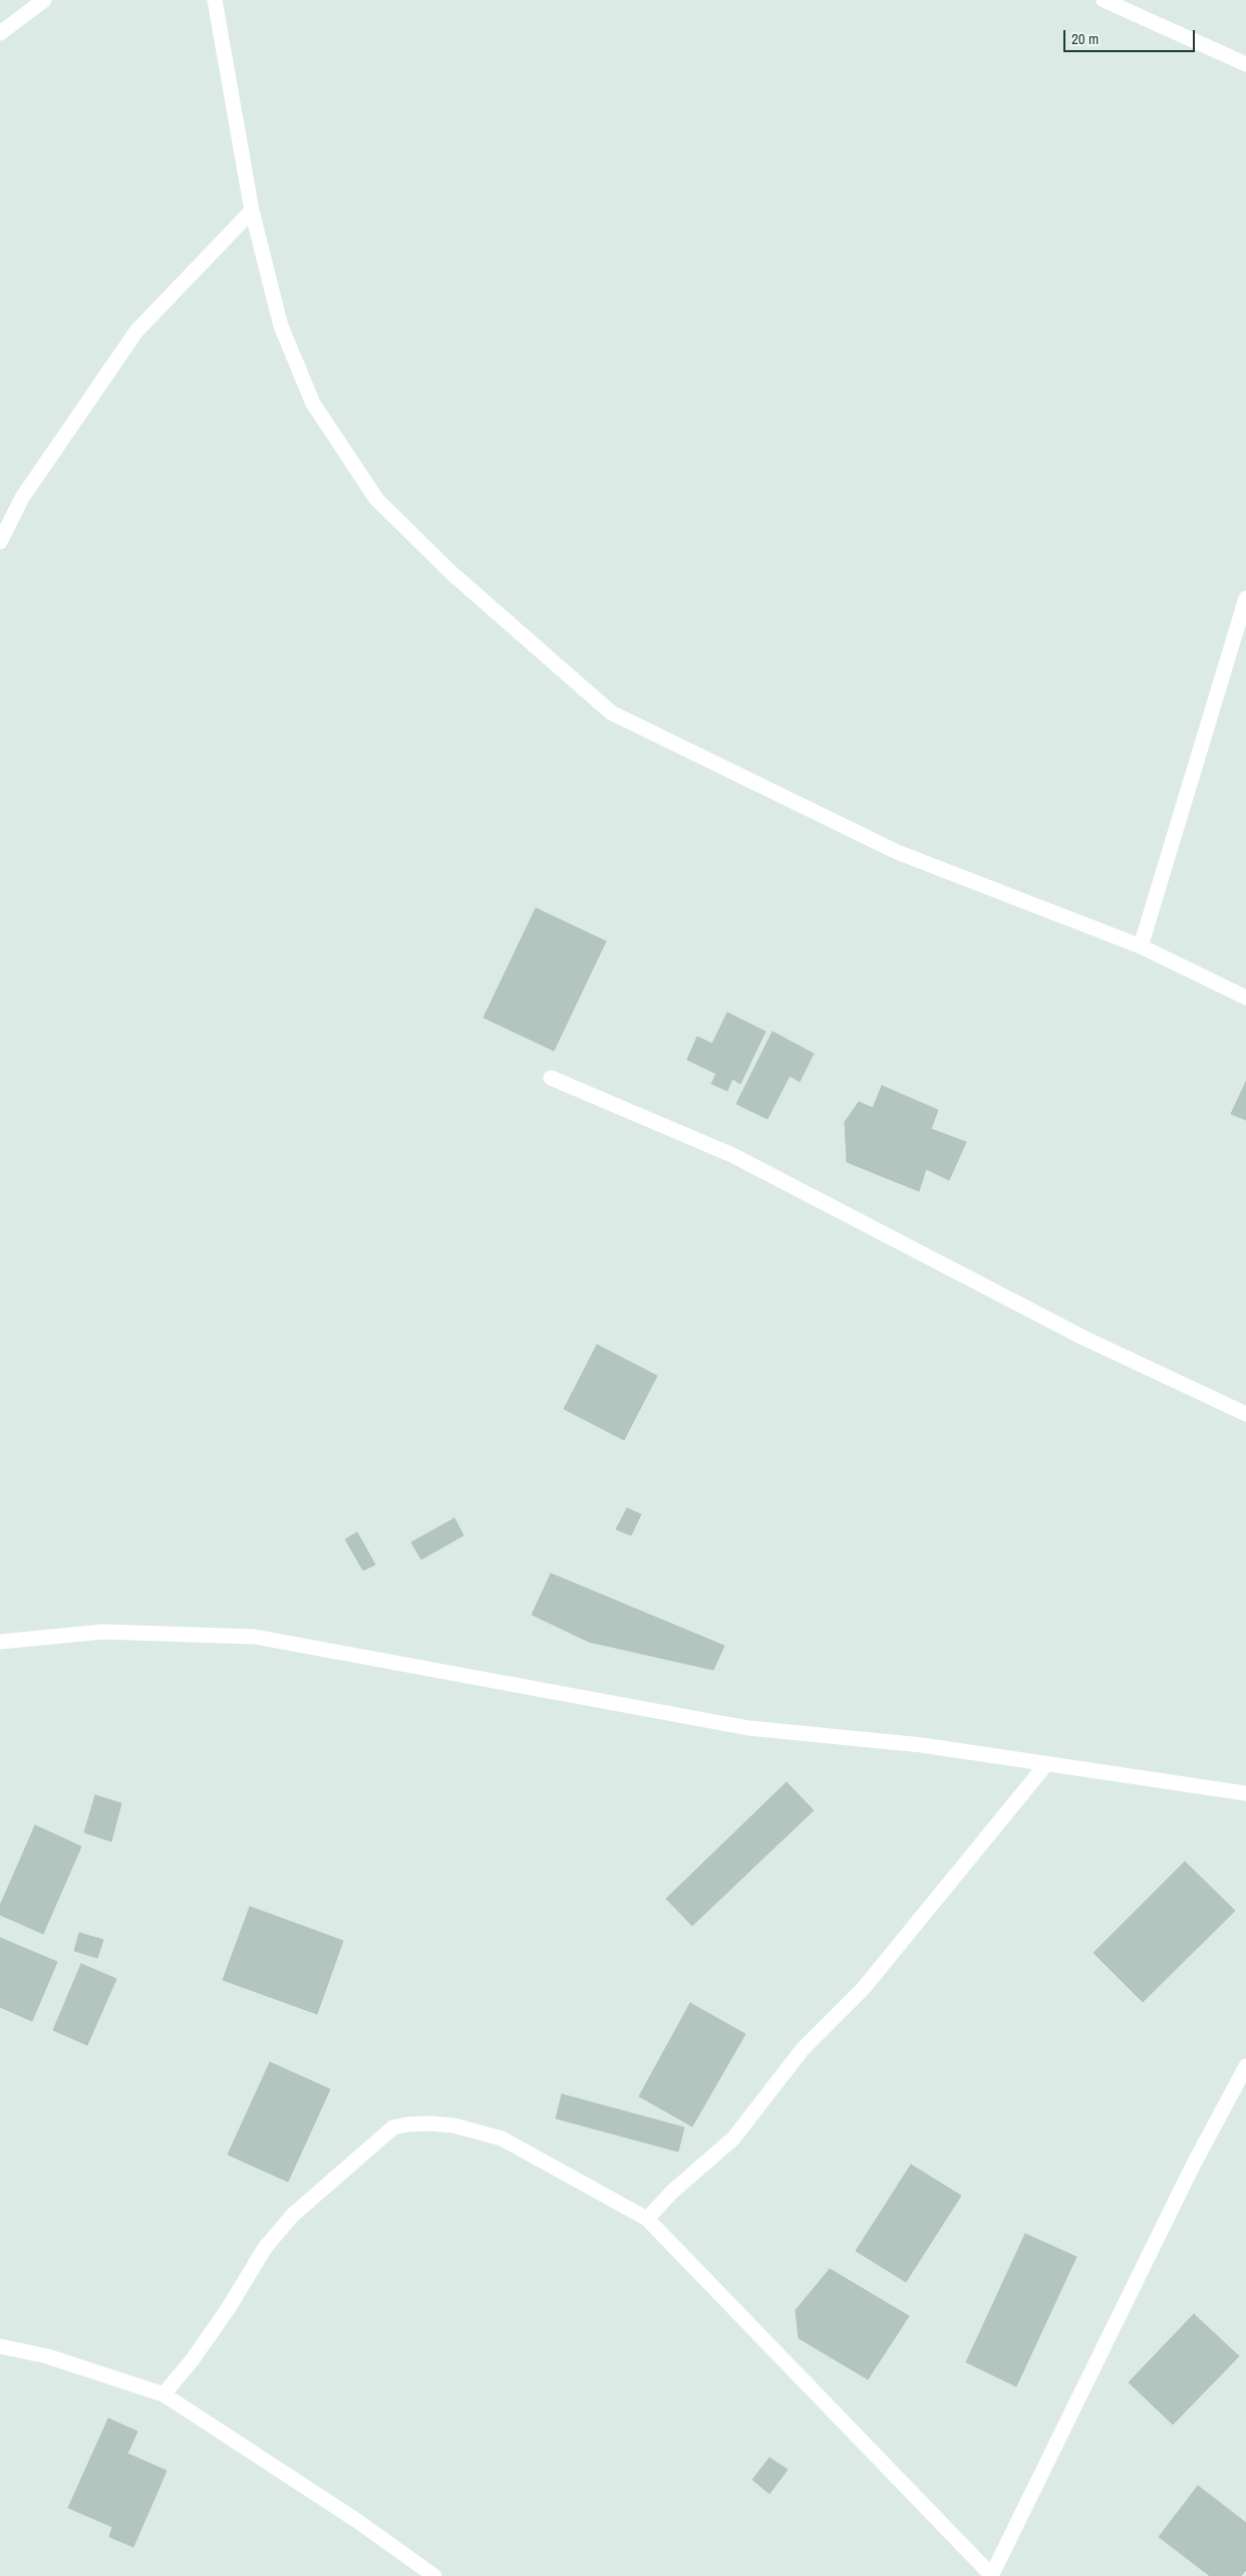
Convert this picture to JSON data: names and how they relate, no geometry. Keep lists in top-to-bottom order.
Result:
{
  "scale_bar": "20 m"
}
